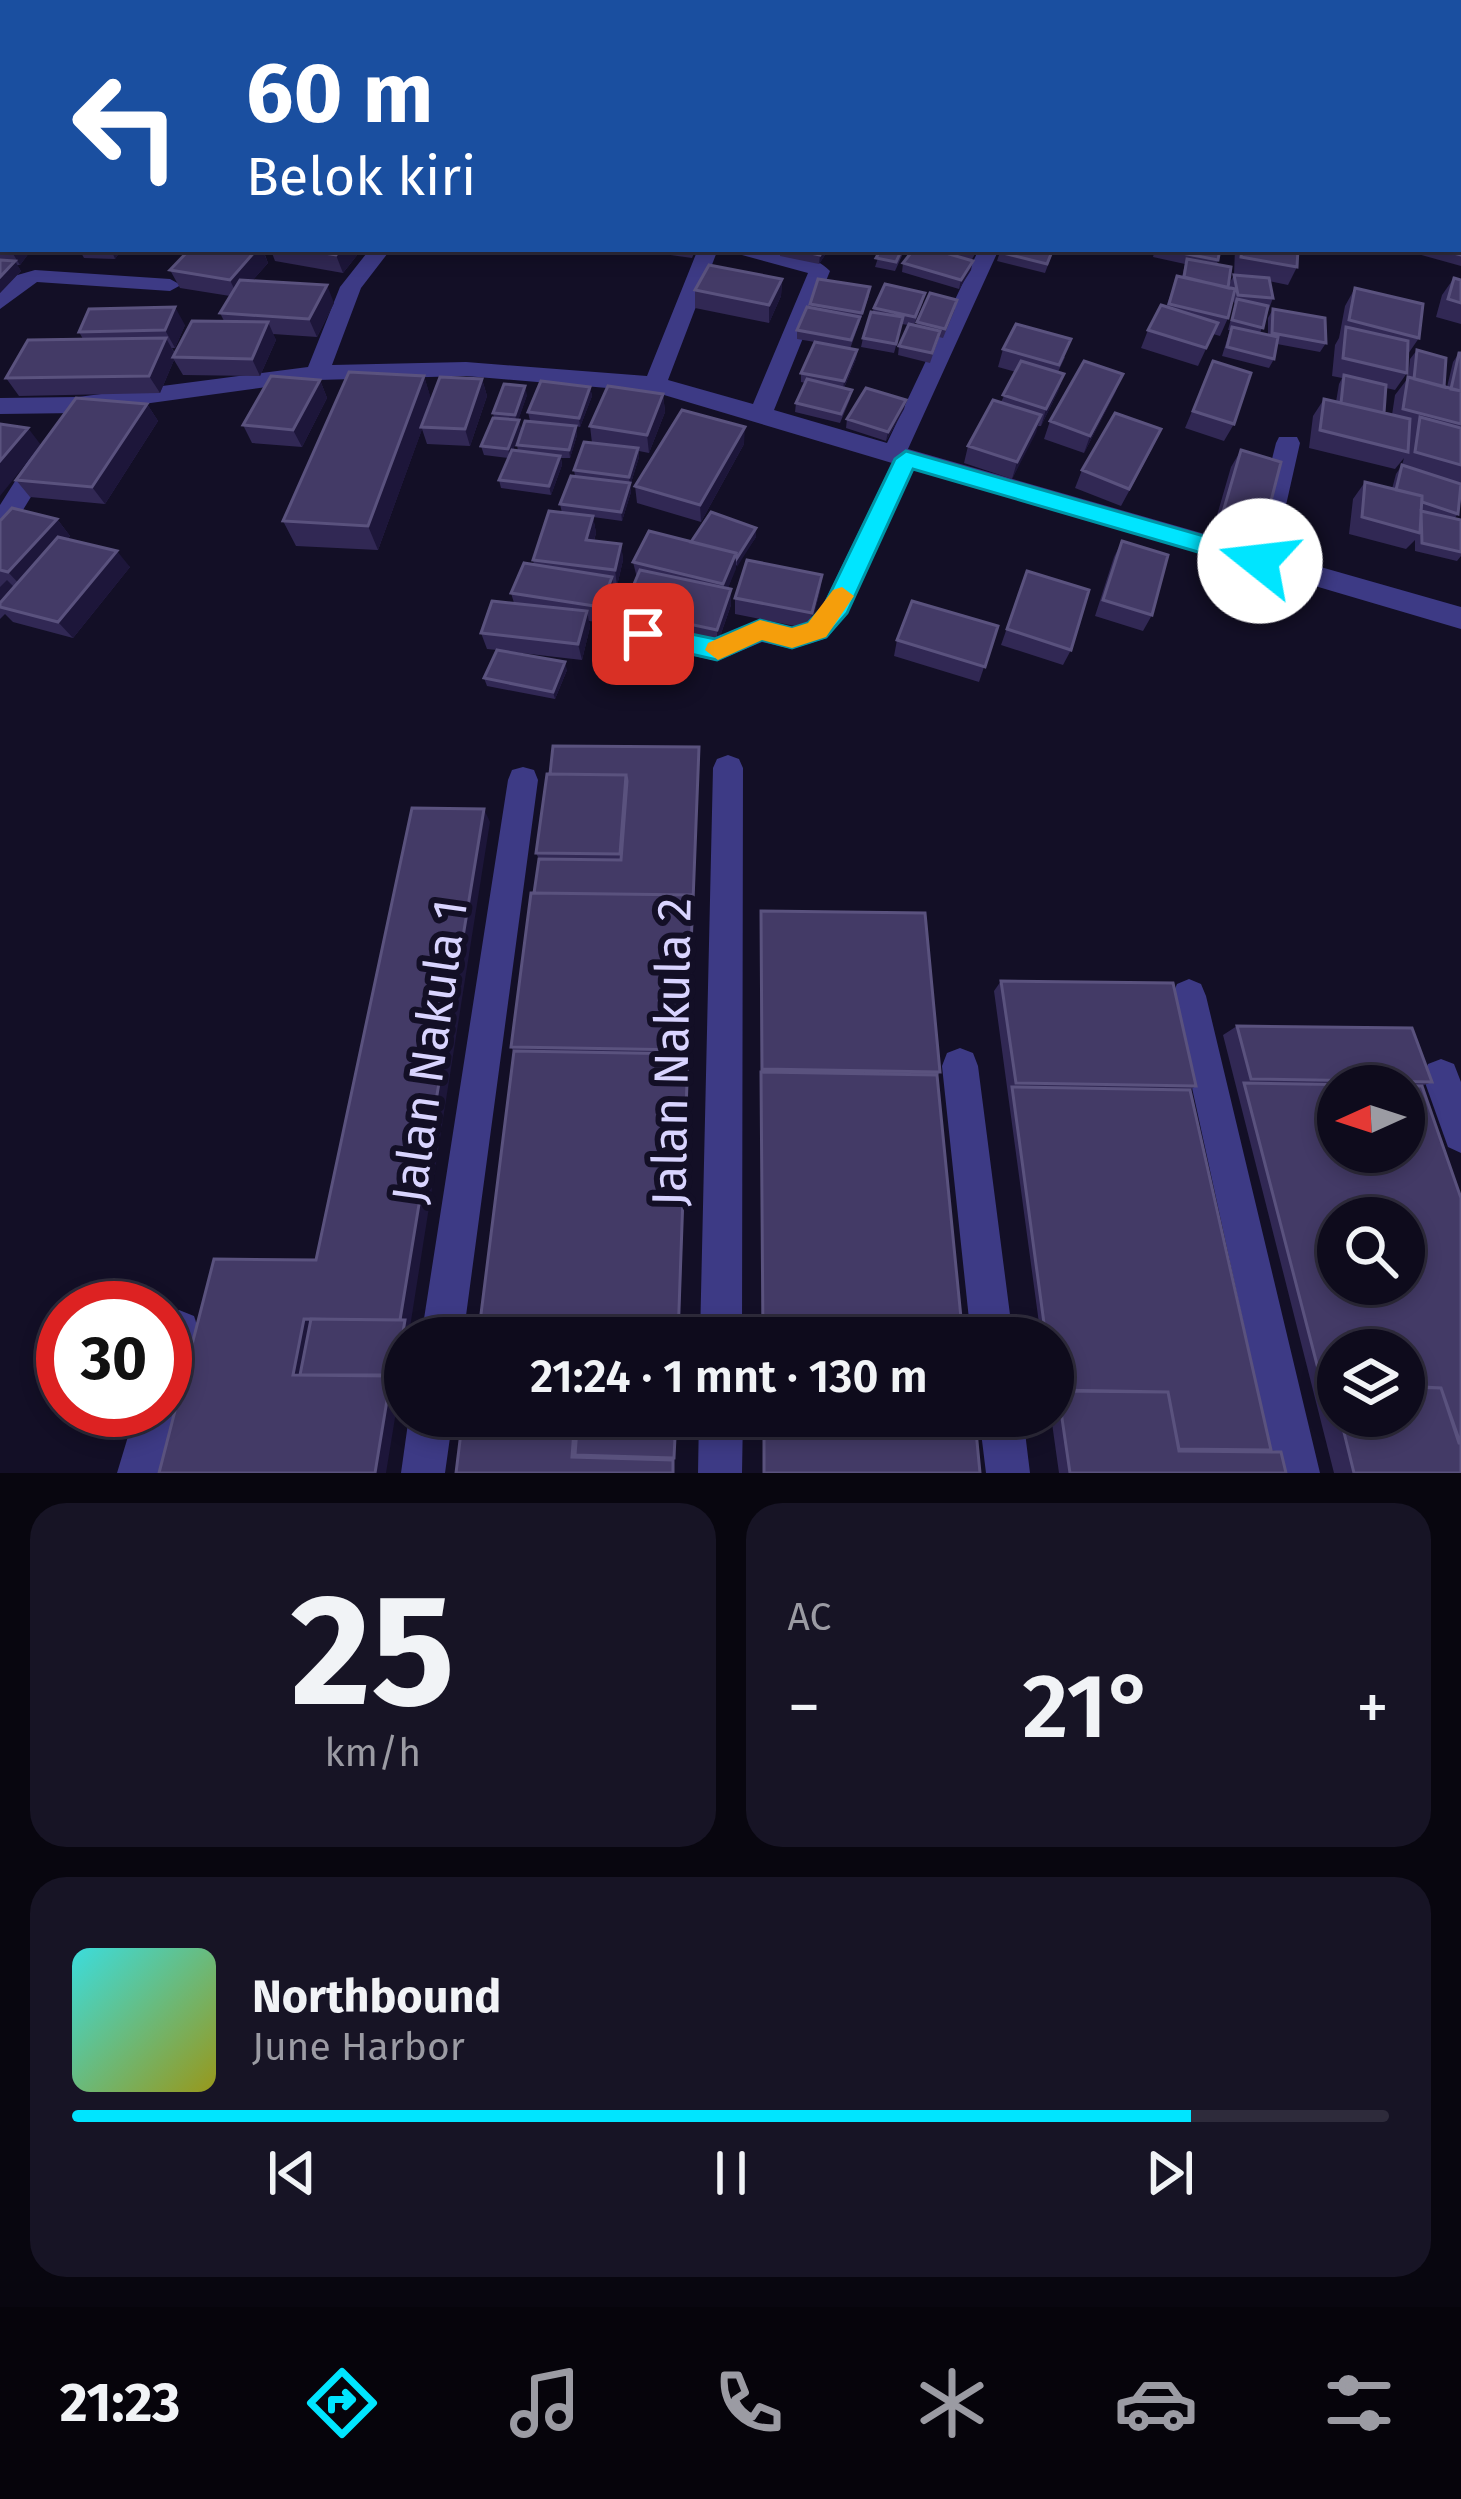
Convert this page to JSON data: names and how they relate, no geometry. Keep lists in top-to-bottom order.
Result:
{
  "streets": {
    "street": ["Jalan Nakula 1", "Jalan Nakula 2"]
  },
  "north": "left",
  "page": {
    "turn": ["60 m", "Belok kiri"],
    "limit": "30",
    "trip": "21:24 · 1 mnt · 130 m",
    "tile": [
      ["25", "km/h"],
      "AC"
    ],
    "heat": ["−", "21°", "+"],
    "song": ["Northbound", "June Harbor"],
    "tabs": "21:23"
  }
}
